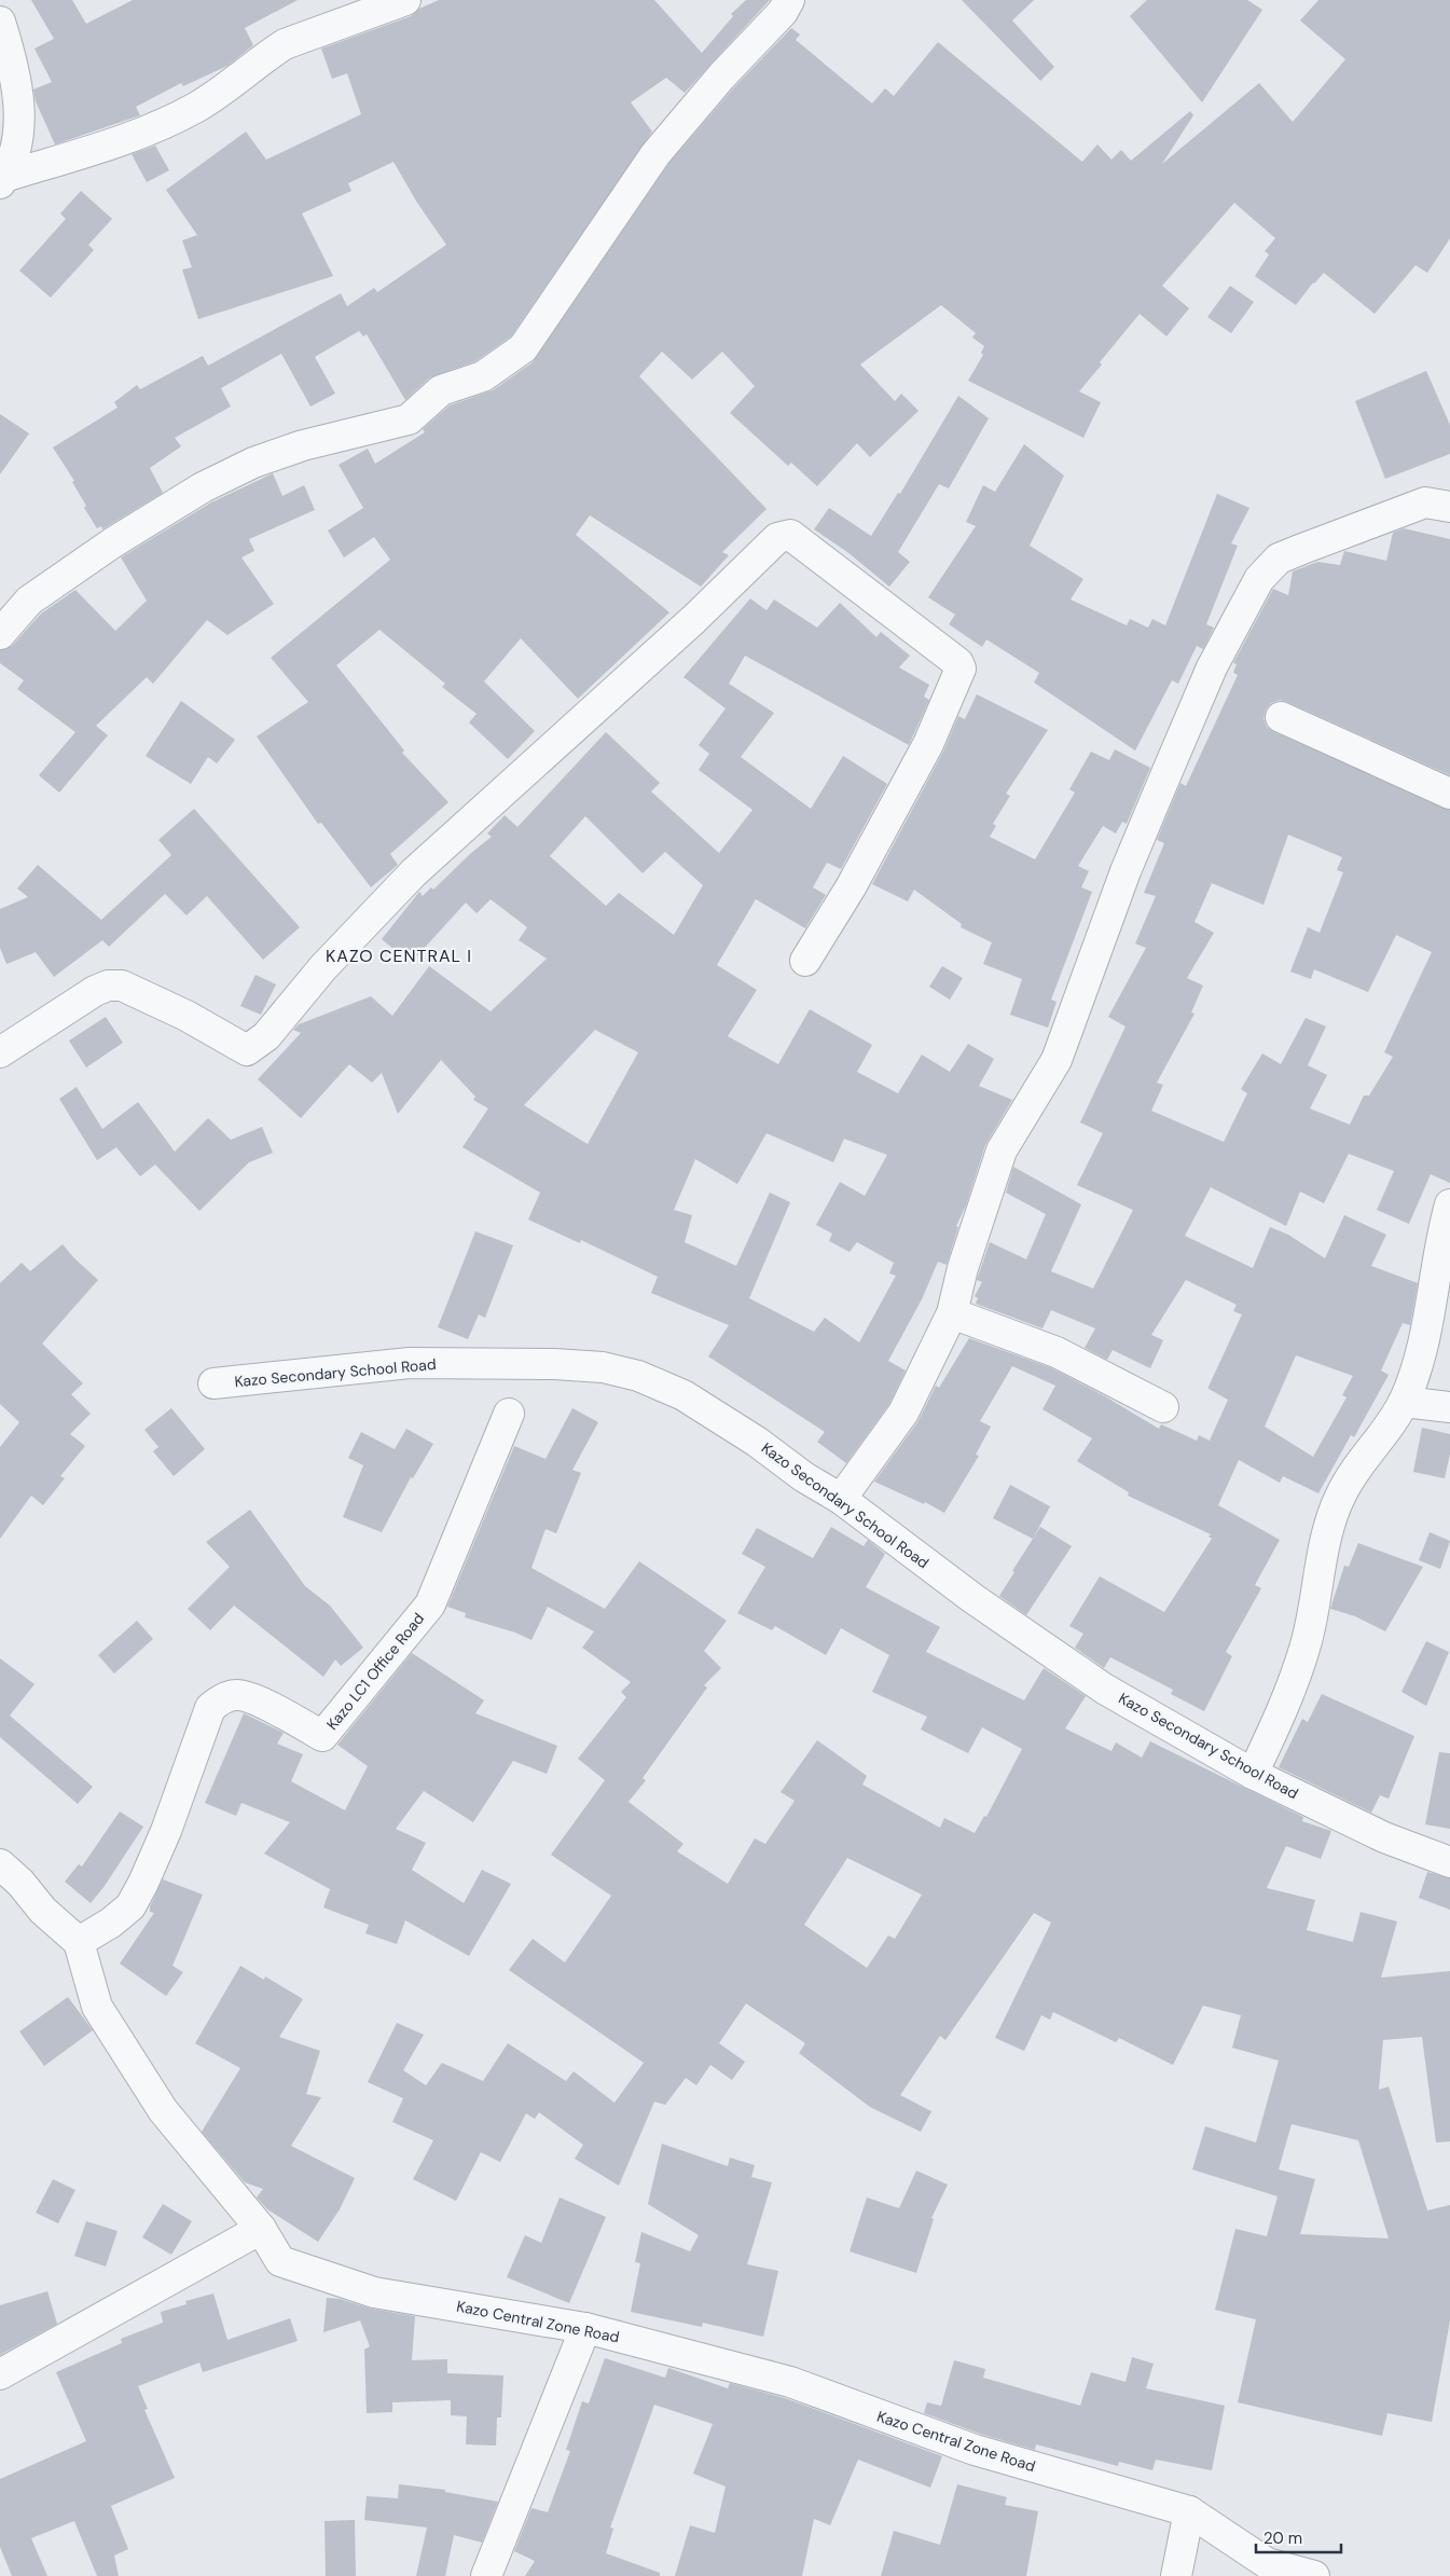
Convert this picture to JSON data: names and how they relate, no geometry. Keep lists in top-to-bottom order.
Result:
{
  "streets": {
    "street": ["Kazo Secondary School Road", "Kazo LC1 Office Road", "Kazo Central Zone Road"]
  },
  "crossings": [
    ["Kazo LC1 Office Road", "Kazo Central Zone Road"]
  ],
  "districts": ["KAZO CENTRAL I"],
  "scale_bar": "20 m"
}
